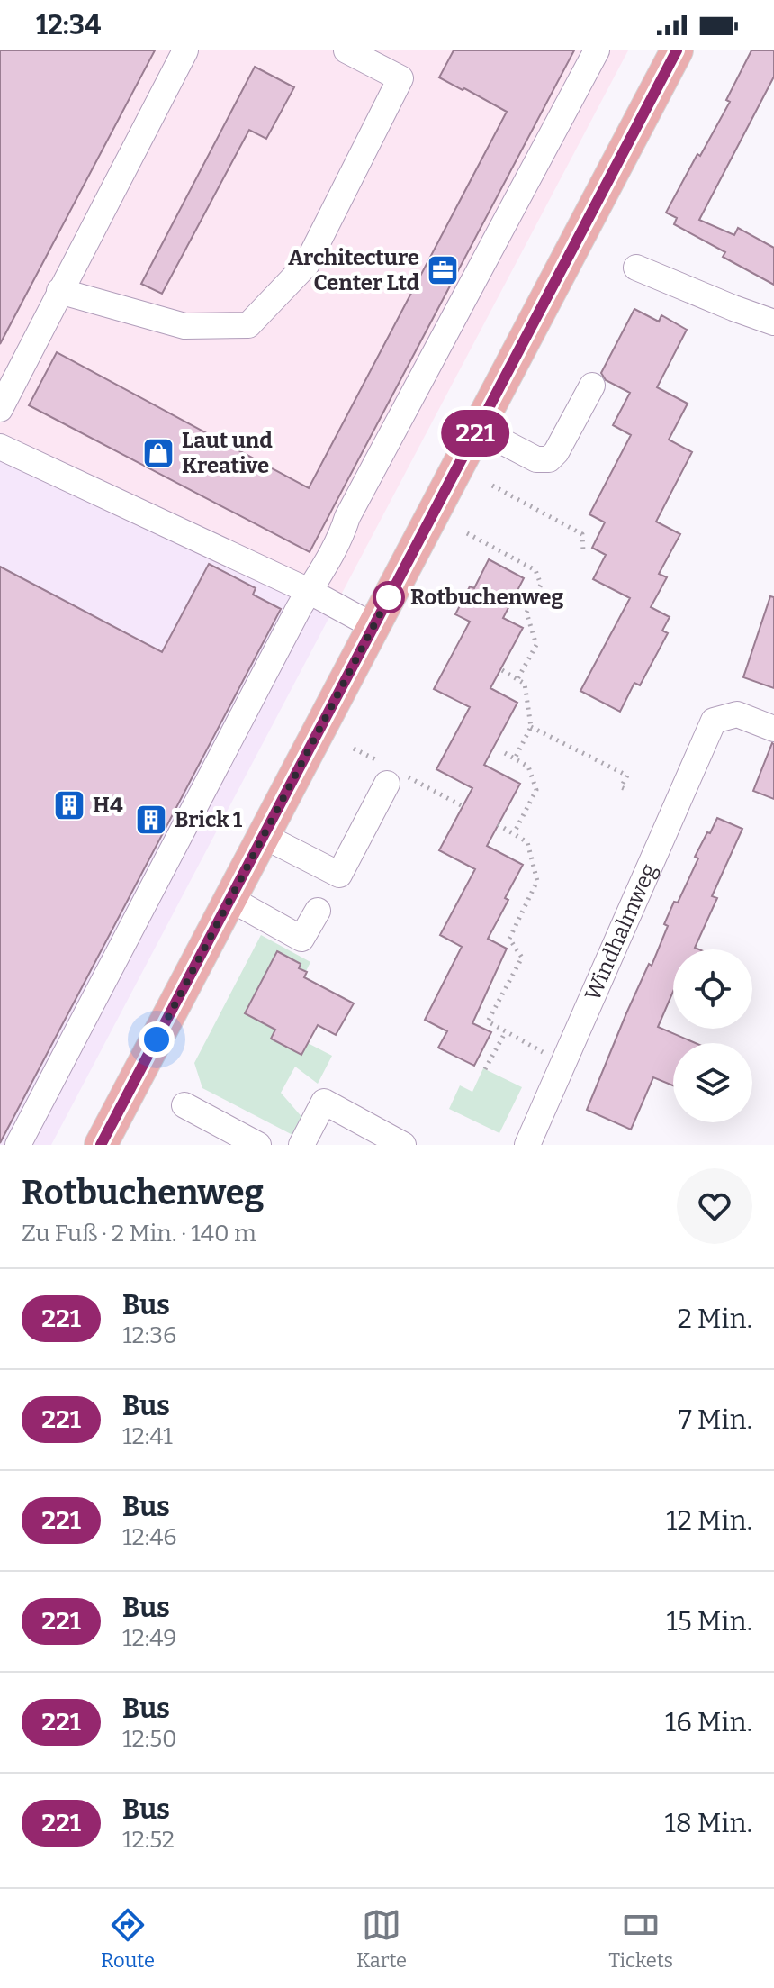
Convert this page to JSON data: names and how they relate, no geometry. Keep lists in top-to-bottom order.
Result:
{
  "streets": {
    "street": ["Windhalmweg"]
  },
  "places": {
    "office": ["Architecture Center Ltd"],
    "shop": ["Laut und Kreative"],
    "other": ["Rotbuchenweg"],
    "building": ["H4", "Brick 1"]
  },
  "lines": ["bus line 221"],
  "page": {
    "status": "12:34",
    "on_map": "221",
    "heading": ["Rotbuchenweg", "Zu Fuß · 2 Min. · 140 m"],
    "list": [
      {
        "mark": "221",
        "name": "Bus",
        "note": "12:36",
        "value": "2 Min."
      },
      {
        "mark": "221",
        "name": "Bus",
        "note": "12:41",
        "value": "7 Min."
      },
      {
        "mark": "221",
        "name": "Bus",
        "note": "12:46",
        "value": "12 Min."
      },
      {
        "mark": "221",
        "name": "Bus",
        "note": "12:49",
        "value": "15 Min."
      },
      {
        "mark": "221",
        "name": "Bus",
        "note": "12:50",
        "value": "16 Min."
      },
      {
        "mark": "221",
        "name": "Bus",
        "note": "12:52",
        "value": "18 Min."
      }
    ],
    "tabs": ["Route", "Karte", "Tickets"]
  }
}
